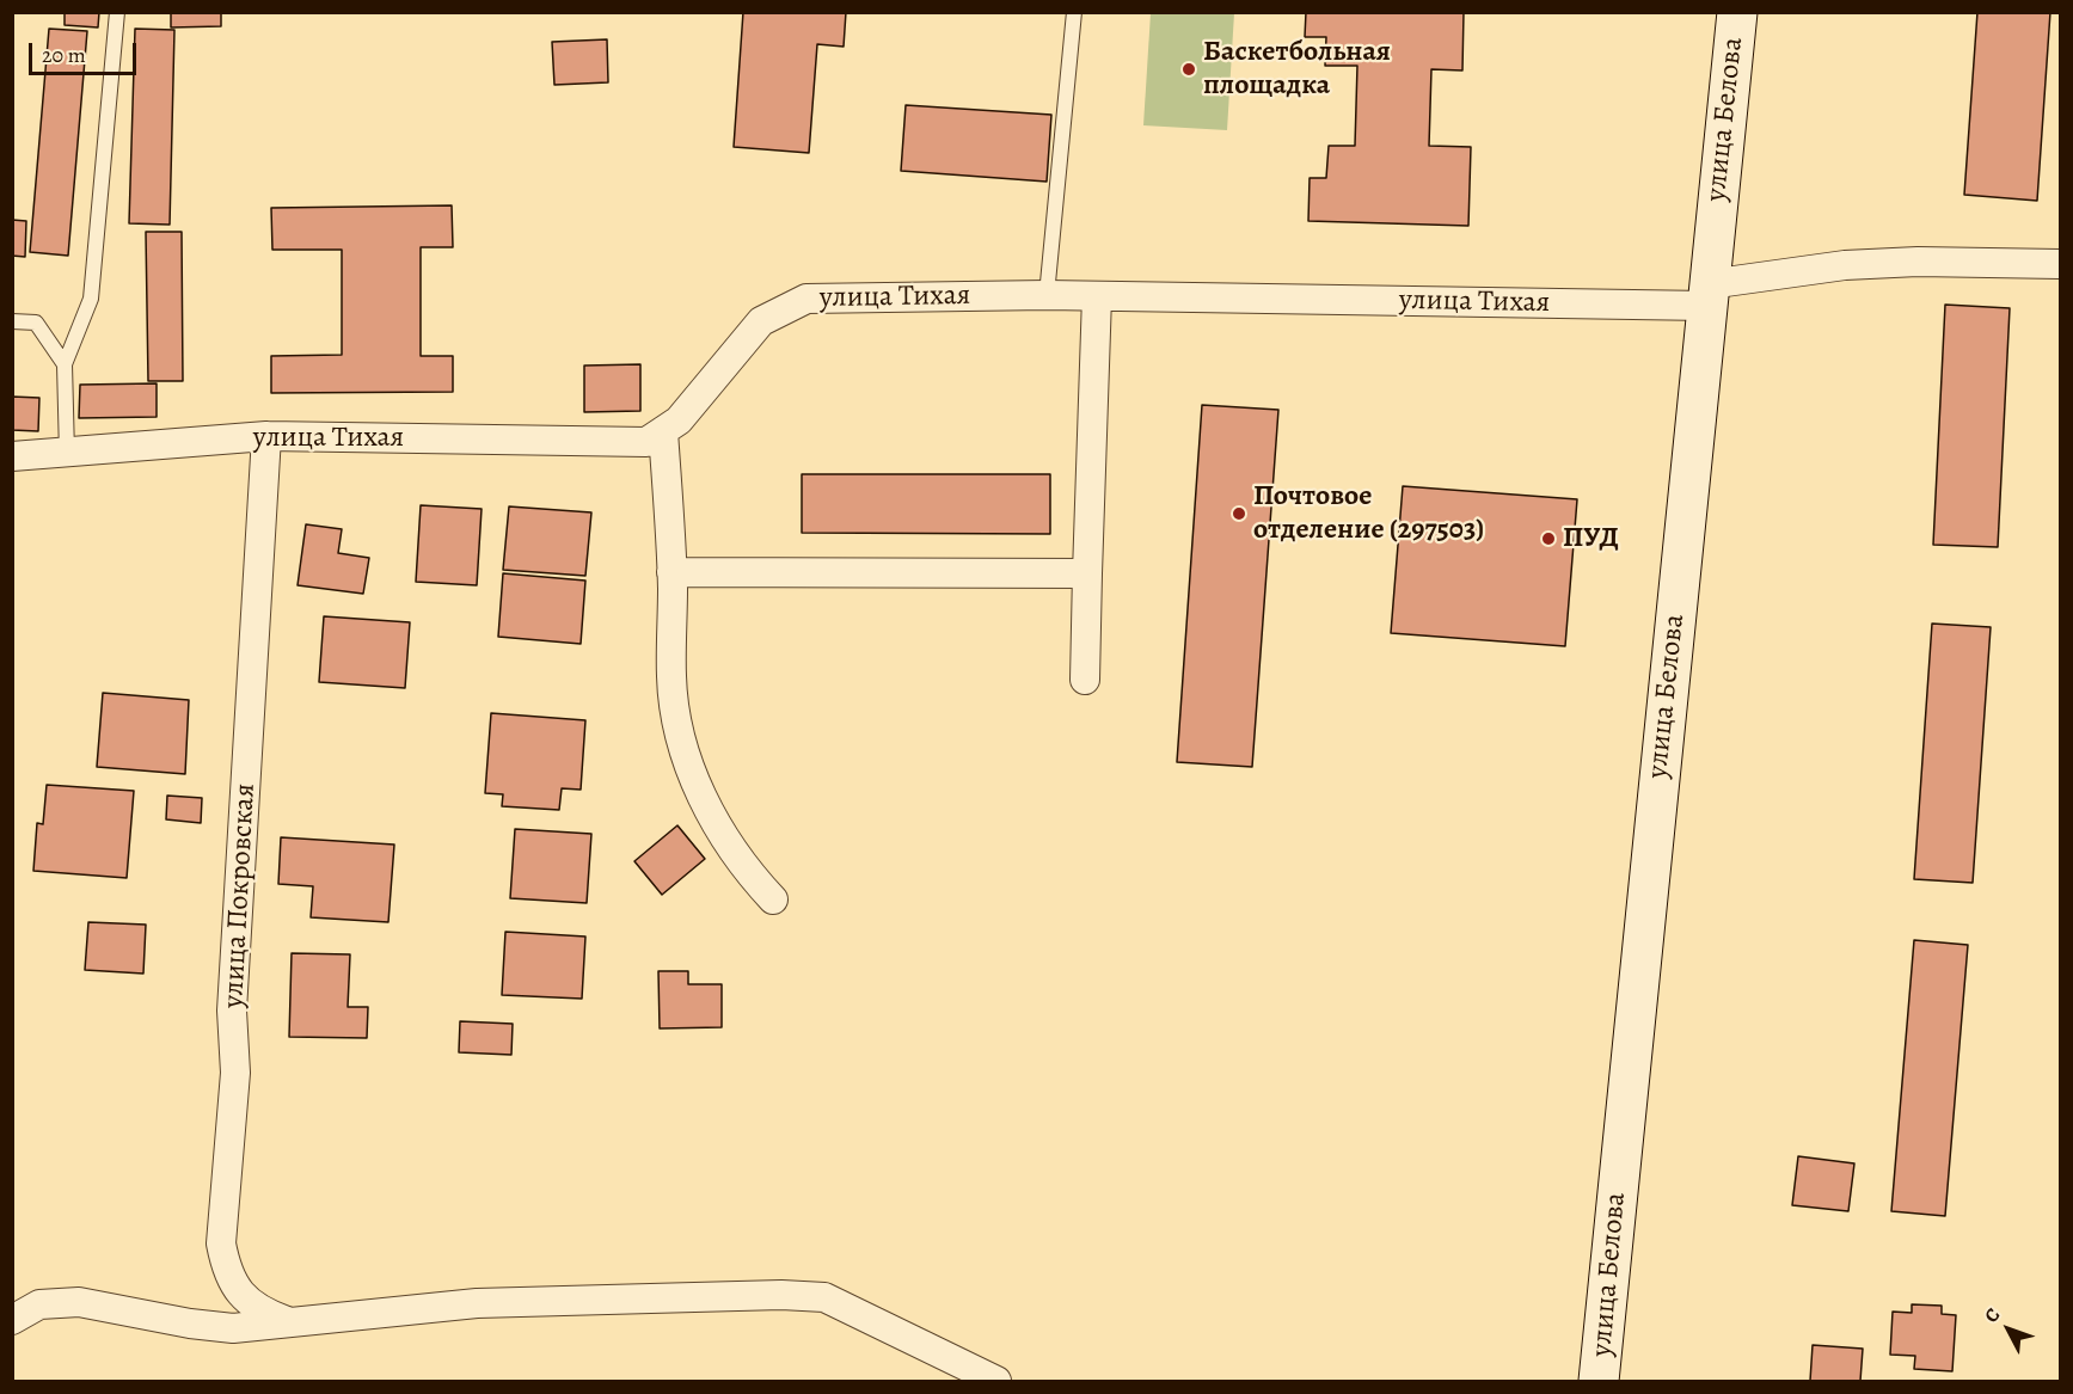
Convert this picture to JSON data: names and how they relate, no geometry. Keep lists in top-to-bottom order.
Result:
{
  "streets": {
    "main road": ["улица Белова"],
    "street": ["улица Тихая", "улица Покровская"]
  },
  "crossings": [
    ["улица Белова", "улица Тихая"],
    ["улица Тихая", "улица Покровская"]
  ],
  "places": ["Баскетбольная площадка", "Почтовое отделение (297503)", "ПУД"],
  "scale_bar": "20 m",
  "north": "top left"
}
